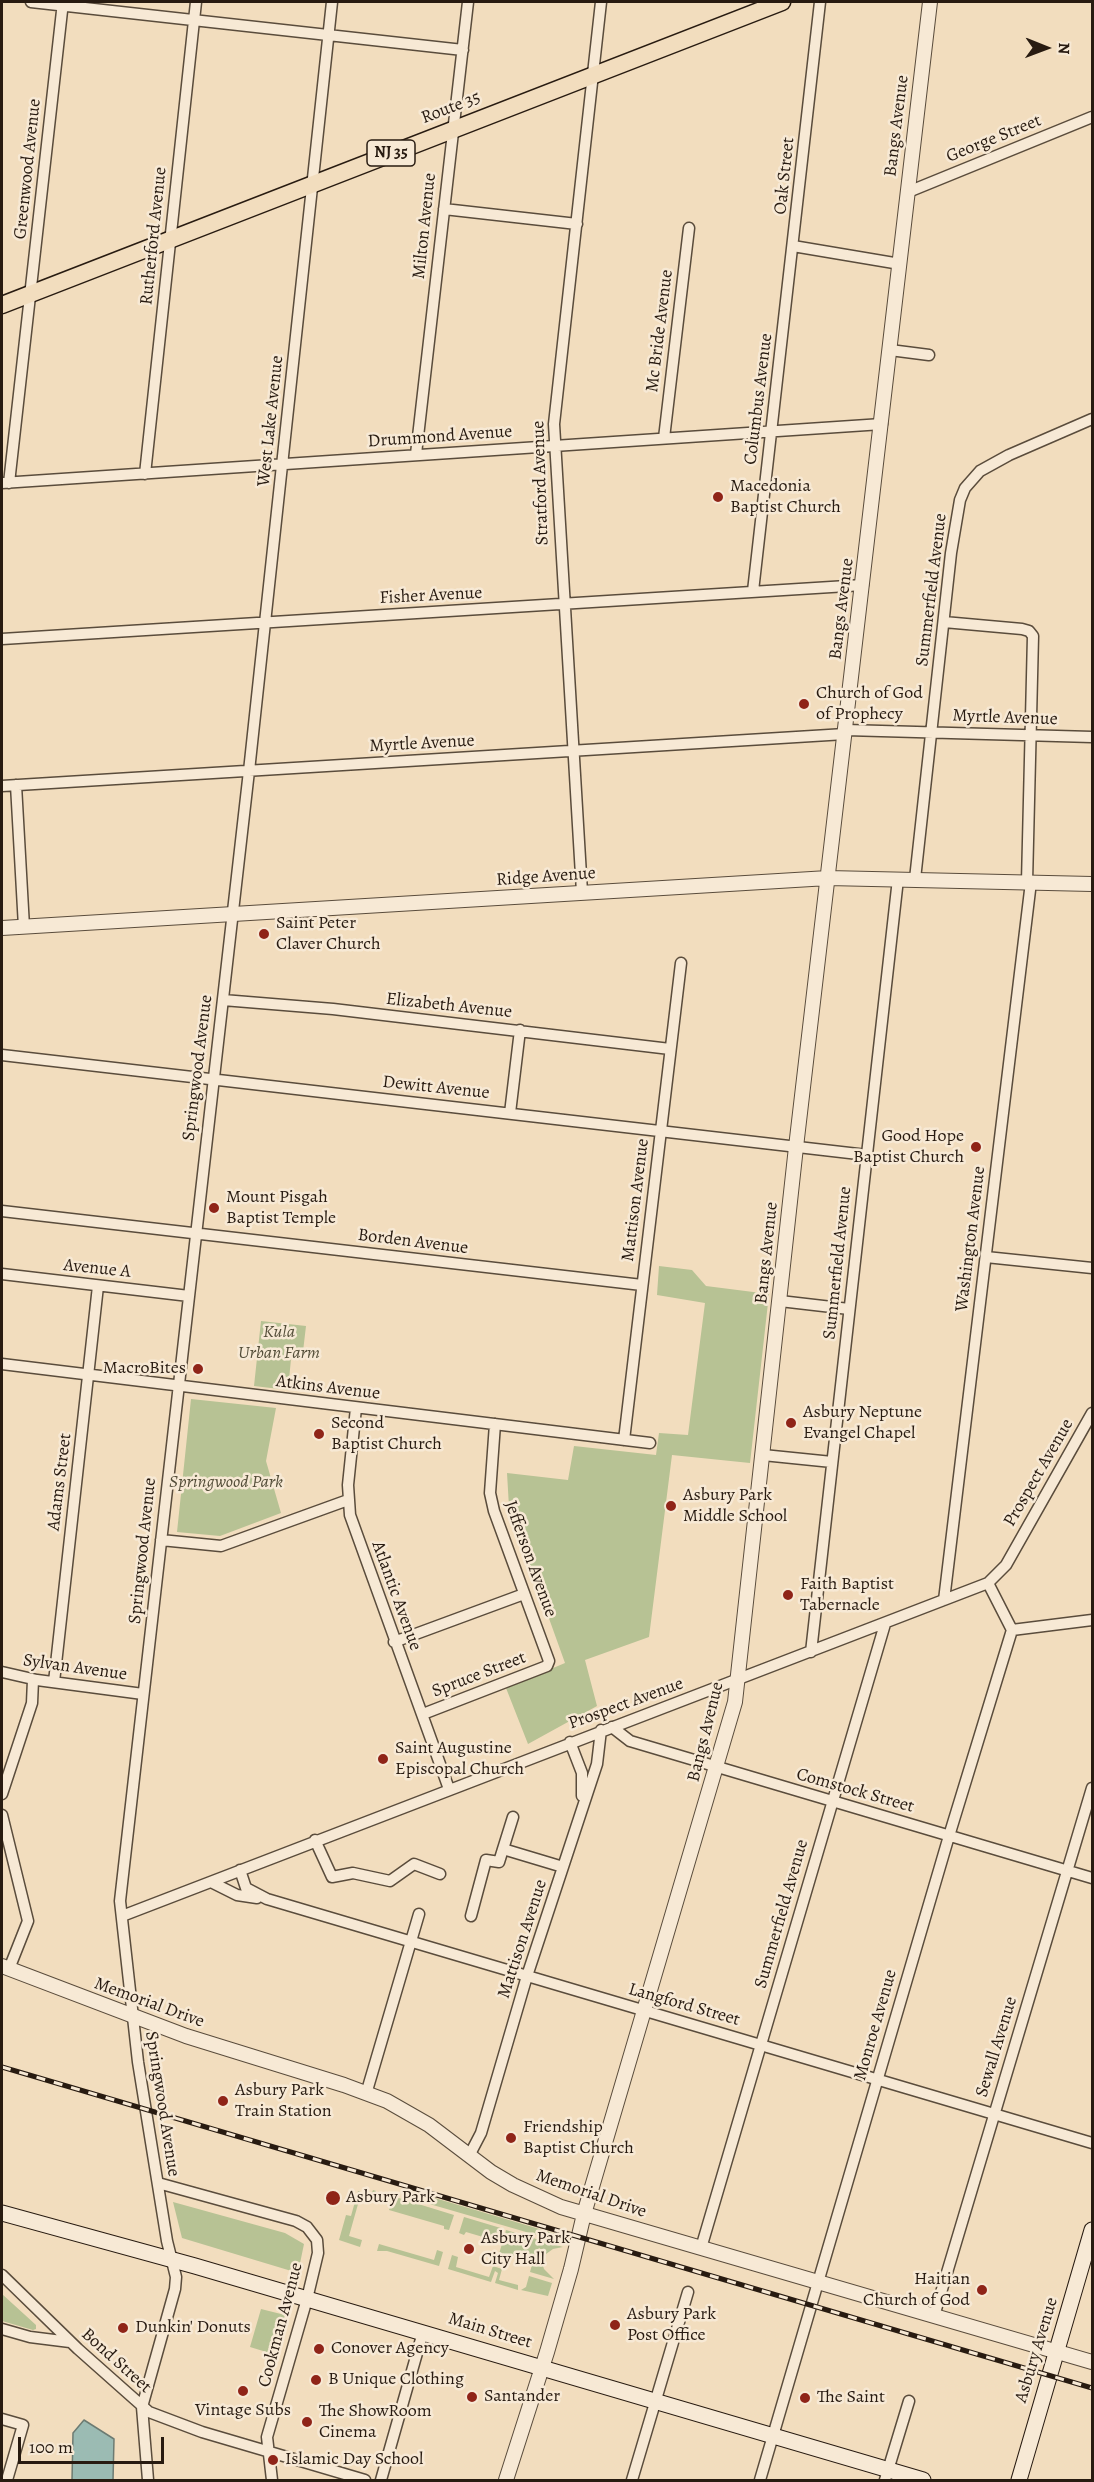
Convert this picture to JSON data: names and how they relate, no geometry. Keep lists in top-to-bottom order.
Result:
{
  "streets": {
    "main road": [
      "Route 35",
      "NJ 35",
      "Main Street",
      "Asbury Avenue"
    ],
    "street": [
      "Bangs Avenue",
      "George Street",
      "Greenwood Avenue",
      "Oak Street",
      "Milton Avenue",
      "Rutherford Avenue",
      "Mc Bride Avenue",
      "Columbus Avenue",
      "West Lake Avenue",
      "Drummond Avenue",
      "Stratford Avenue",
      "Summerfield Avenue",
      "Fisher Avenue",
      "Myrtle Avenue",
      "Ridge Avenue",
      "Elizabeth Avenue",
      "Springwood Avenue",
      "Dewitt Avenue",
      "Mattison Avenue",
      "Washington Avenue",
      "Borden Avenue",
      "Avenue A",
      "Atkins Avenue",
      "Prospect Avenue",
      "Adams Street",
      "Jefferson Avenue",
      "Atlantic Avenue",
      "Sylvan Avenue",
      "Spruce Street",
      "Comstock Street",
      "Memorial Drive",
      "Langford Street",
      "Monroe Avenue",
      "Sewall Avenue",
      "Cookman Avenue",
      "Bond Street"
    ]
  },
  "crossings": [
    ["Route 35", "Greenwood Avenue"],
    ["Route 35", "Milton Avenue"],
    ["Route 35", "Rutherford Avenue"],
    ["Route 35", "West Lake Avenue"],
    ["Route 35", "Stratford Avenue"],
    ["Bangs Avenue", "George Street"],
    ["Bangs Avenue", "Drummond Avenue"],
    ["Bangs Avenue", "Fisher Avenue"],
    ["Bangs Avenue", "Myrtle Avenue"],
    ["Bangs Avenue", "Ridge Avenue"],
    ["Bangs Avenue", "Dewitt Avenue"],
    ["Bangs Avenue", "Prospect Avenue"],
    ["Bangs Avenue", "Comstock Street"],
    ["Bangs Avenue", "Memorial Drive"],
    ["Bangs Avenue", "Langford Street"],
    ["Bangs Avenue", "Main Street"],
    ["Greenwood Avenue", "Drummond Avenue"],
    ["Oak Street", "Columbus Avenue"],
    ["Milton Avenue", "Drummond Avenue"],
    ["Rutherford Avenue", "Drummond Avenue"],
    ["Mc Bride Avenue", "Drummond Avenue"],
    ["Columbus Avenue", "Drummond Avenue"],
    ["Columbus Avenue", "Fisher Avenue"],
    ["West Lake Avenue", "Drummond Avenue"],
    ["West Lake Avenue", "Fisher Avenue"],
    ["West Lake Avenue", "Myrtle Avenue"],
    ["West Lake Avenue", "Springwood Avenue"],
    ["Drummond Avenue", "Stratford Avenue"],
    ["Stratford Avenue", "Fisher Avenue"],
    ["Stratford Avenue", "Myrtle Avenue"],
    ["Stratford Avenue", "Ridge Avenue"],
    ["Summerfield Avenue", "Myrtle Avenue"],
    ["Summerfield Avenue", "Ridge Avenue"],
    ["Summerfield Avenue", "Dewitt Avenue"],
    ["Summerfield Avenue", "Washington Avenue"],
    ["Summerfield Avenue", "Prospect Avenue"],
    ["Summerfield Avenue", "Comstock Street"],
    ["Summerfield Avenue", "Memorial Drive"],
    ["Summerfield Avenue", "Langford Street"],
    ["Myrtle Avenue", "Washington Avenue"],
    ["Ridge Avenue", "Springwood Avenue"],
    ["Ridge Avenue", "Washington Avenue"],
    ["Elizabeth Avenue", "Springwood Avenue"],
    ["Elizabeth Avenue", "Mattison Avenue"],
    ["Springwood Avenue", "Dewitt Avenue"],
    ["Springwood Avenue", "Borden Avenue"],
    ["Springwood Avenue", "Avenue A"],
    ["Springwood Avenue", "Atkins Avenue"],
    ["Springwood Avenue", "Prospect Avenue"],
    ["Springwood Avenue", "Sylvan Avenue"],
    ["Springwood Avenue", "Memorial Drive"],
    ["Springwood Avenue", "Cookman Avenue"],
    ["Springwood Avenue", "Main Street"],
    ["Springwood Avenue", "Bond Street"],
    ["Dewitt Avenue", "Mattison Avenue"],
    ["Mattison Avenue", "Borden Avenue"],
    ["Mattison Avenue", "Atkins Avenue"],
    ["Mattison Avenue", "Prospect Avenue"],
    ["Mattison Avenue", "Comstock Street"],
    ["Mattison Avenue", "Memorial Drive"],
    ["Mattison Avenue", "Langford Street"],
    ["Washington Avenue", "Prospect Avenue"],
    ["Avenue A", "Adams Street"],
    ["Atkins Avenue", "Adams Street"],
    ["Atkins Avenue", "Jefferson Avenue"],
    ["Atkins Avenue", "Atlantic Avenue"],
    ["Prospect Avenue", "Atlantic Avenue"],
    ["Prospect Avenue", "Comstock Street"],
    ["Prospect Avenue", "Langford Street"],
    ["Adams Street", "Sylvan Avenue"],
    ["Jefferson Avenue", "Spruce Street"],
    ["Atlantic Avenue", "Spruce Street"],
    ["Comstock Street", "Monroe Avenue"],
    ["Comstock Street", "Sewall Avenue"],
    ["Memorial Drive", "Monroe Avenue"],
    ["Memorial Drive", "Sewall Avenue"],
    ["Memorial Drive", "Asbury Avenue"],
    ["Langford Street", "Monroe Avenue"],
    ["Langford Street", "Sewall Avenue"],
    ["Monroe Avenue", "Main Street"],
    ["Cookman Avenue", "Main Street"],
    ["Cookman Avenue", "Bond Street"]
  ],
  "parks": ["Kula Urban Farm", "Springwood Park"],
  "places": [
    "Macedonia Baptist Church",
    "Church of God of Prophecy",
    "Saint Peter Claver Church",
    "Good Hope Baptist Church",
    "Mount Pisgah Baptist Temple",
    "MacroBites",
    "Asbury Neptune Evangel Chapel",
    "Second Baptist Church",
    "Asbury Park Middle School",
    "Faith Baptist Tabernacle",
    "Saint Augustine Episcopal Church",
    "Asbury Park Train Station",
    "Friendship Baptist Church",
    "Asbury Park",
    "Asbury Park City Hall",
    "Haitian Church of God",
    "Asbury Park Post Office",
    "Dunkin' Donuts",
    "Conover Agency",
    "B Unique Clothing",
    "Vintage Subs",
    "Santander",
    "The Saint",
    "The ShowRoom Cinema",
    "Islamic Day School"
  ],
  "scale_bar": "100 m",
  "north": "right"
}
